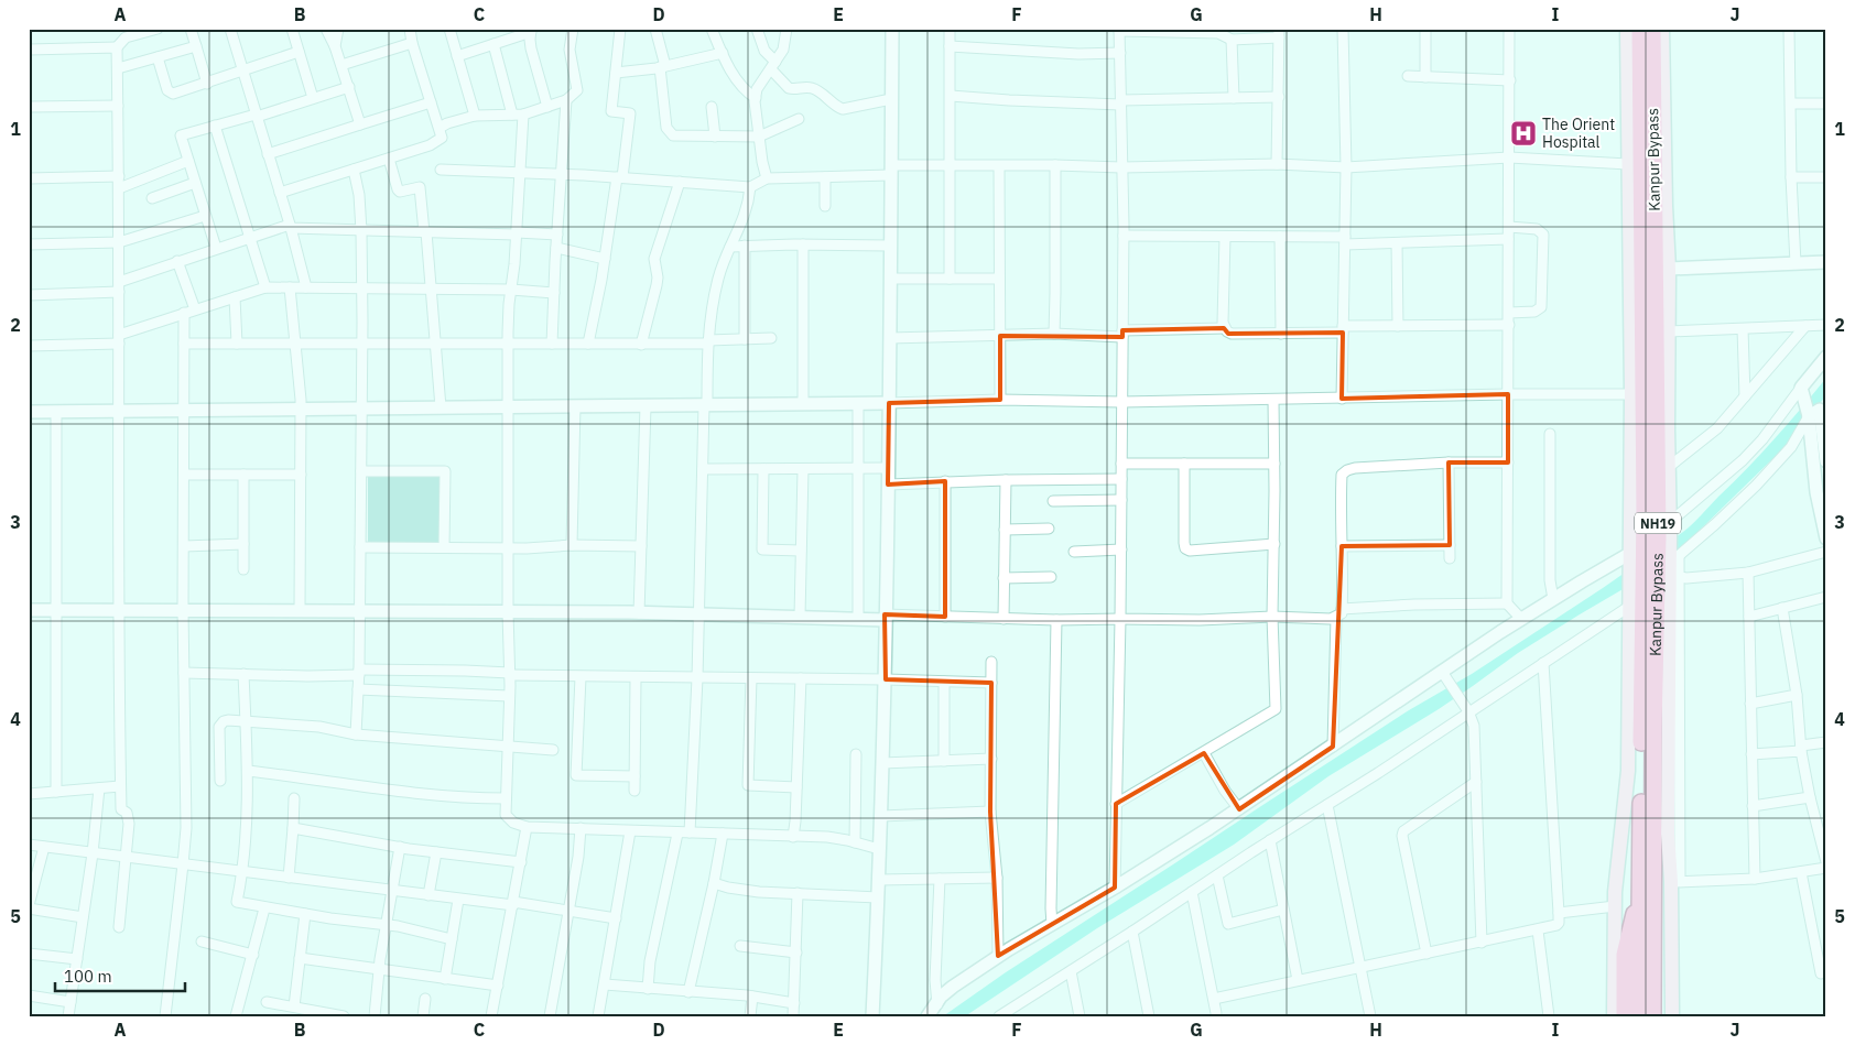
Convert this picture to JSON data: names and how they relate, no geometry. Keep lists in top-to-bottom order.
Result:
{
  "streets": {
    "highway": ["Kanpur Bypass", "NH19"]
  },
  "places": {
    "hospital": ["The Orient Hospital"]
  },
  "scale_bar": "100 m",
  "grid": {
    "columns": [
      "A",
      "B",
      "C",
      "D",
      "E",
      "F",
      "G",
      "H",
      "I",
      "J"
    ],
    "rows": [
      "1",
      "2",
      "3",
      "4",
      "5"
    ]
  }
}
